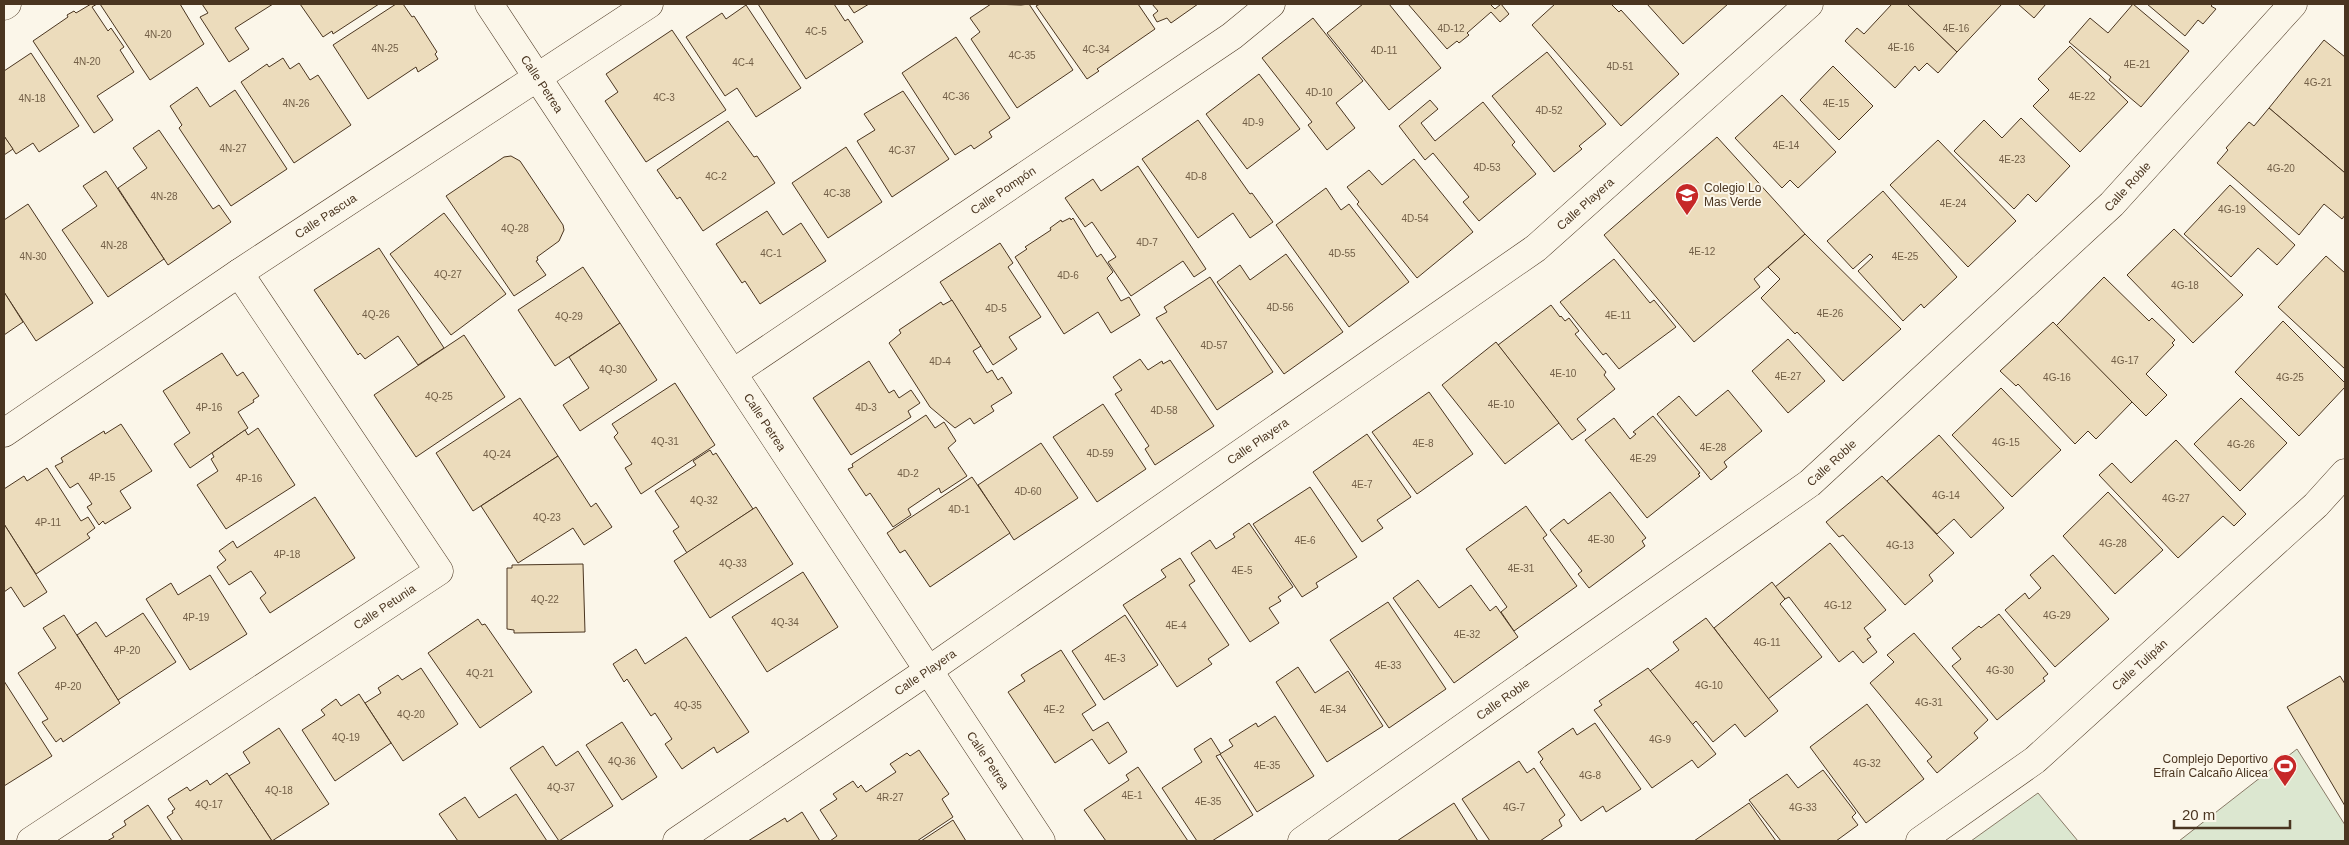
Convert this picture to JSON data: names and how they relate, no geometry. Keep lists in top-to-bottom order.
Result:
{
  "streets": {
    "street": [
      "Calle Petrea",
      "Calle Roble",
      "Calle Pompón",
      "Calle Playera",
      "Calle Pascua",
      "Calle Petunia",
      "Calle Tulipán"
    ]
  },
  "crossings": [
    ["Calle Petrea", "Calle Pompón"],
    ["Calle Petrea", "Calle Playera"],
    ["Calle Petrea", "Calle Pascua"],
    ["Calle Pascua", "Calle Petunia"]
  ],
  "places": {
    "school or university": ["Colegio Lo Mas Verde"],
    "sports": ["Complejo Deportivo Efraín Calcaño Alicea"]
  },
  "house_numbers": [
    "4D-12",
    "4E-16",
    "4C-5",
    "4N-20",
    "4E-16",
    "4N-25",
    "4C-34",
    "4D-11",
    "4C-35",
    "4N-20",
    "4C-4",
    "4E-21",
    "4D-51",
    "4G-21",
    "4D-10",
    "4C-36",
    "4E-22",
    "4C-3",
    "4N-18",
    "4N-26",
    "4E-15",
    "4D-52",
    "4D-9",
    "4E-14",
    "4N-27",
    "4C-37",
    "4E-23",
    "4D-53",
    "4G-20",
    "4C-2",
    "4D-8",
    "4C-38",
    "4N-28",
    "4E-24",
    "4G-19",
    "4D-54",
    "4Q-28",
    "4D-7",
    "4N-28",
    "4E-12",
    "4C-1",
    "4D-55",
    "4N-30",
    "4E-25",
    "4Q-27",
    "4D-6",
    "4G-18",
    "4D-56",
    "4D-5",
    "4E-26",
    "4Q-26",
    "4E-11",
    "4Q-29",
    "4D-57",
    "4G-17",
    "4D-4",
    "4Q-30",
    "4E-10",
    "4E-27",
    "4G-16",
    "4G-25",
    "4Q-25",
    "4E-10",
    "4P-16",
    "4D-3",
    "4D-58",
    "4Q-31",
    "4G-15",
    "4E-8",
    "4G-26",
    "4E-28",
    "4D-59",
    "4Q-24",
    "4E-29",
    "4D-2",
    "4P-15",
    "4P-16",
    "4E-7",
    "4D-60",
    "4G-14",
    "4G-27",
    "4Q-32",
    "4D-1",
    "4Q-23",
    "4P-11",
    "4E-30",
    "4E-6",
    "4G-28",
    "4G-13",
    "4P-18",
    "4Q-33",
    "4E-31",
    "4E-5",
    "4Q-22",
    "4G-12",
    "4G-29",
    "4P-19",
    "4Q-34",
    "4E-4",
    "4E-32",
    "4G-11",
    "4P-20",
    "4E-3",
    "4E-33",
    "4G-30",
    "4Q-21",
    "4G-10",
    "4P-20",
    "4G-31",
    "4Q-35",
    "4E-2",
    "4E-34",
    "4Q-20",
    "4Q-19",
    "4G-9",
    "4Q-36",
    "4G-32",
    "4E-35",
    "4G-8",
    "4Q-37",
    "4Q-18",
    "4E-1",
    "4R-27",
    "4E-35",
    "4Q-17",
    "4G-7",
    "4G-33"
  ],
  "scale_bar": "20 m"
}
